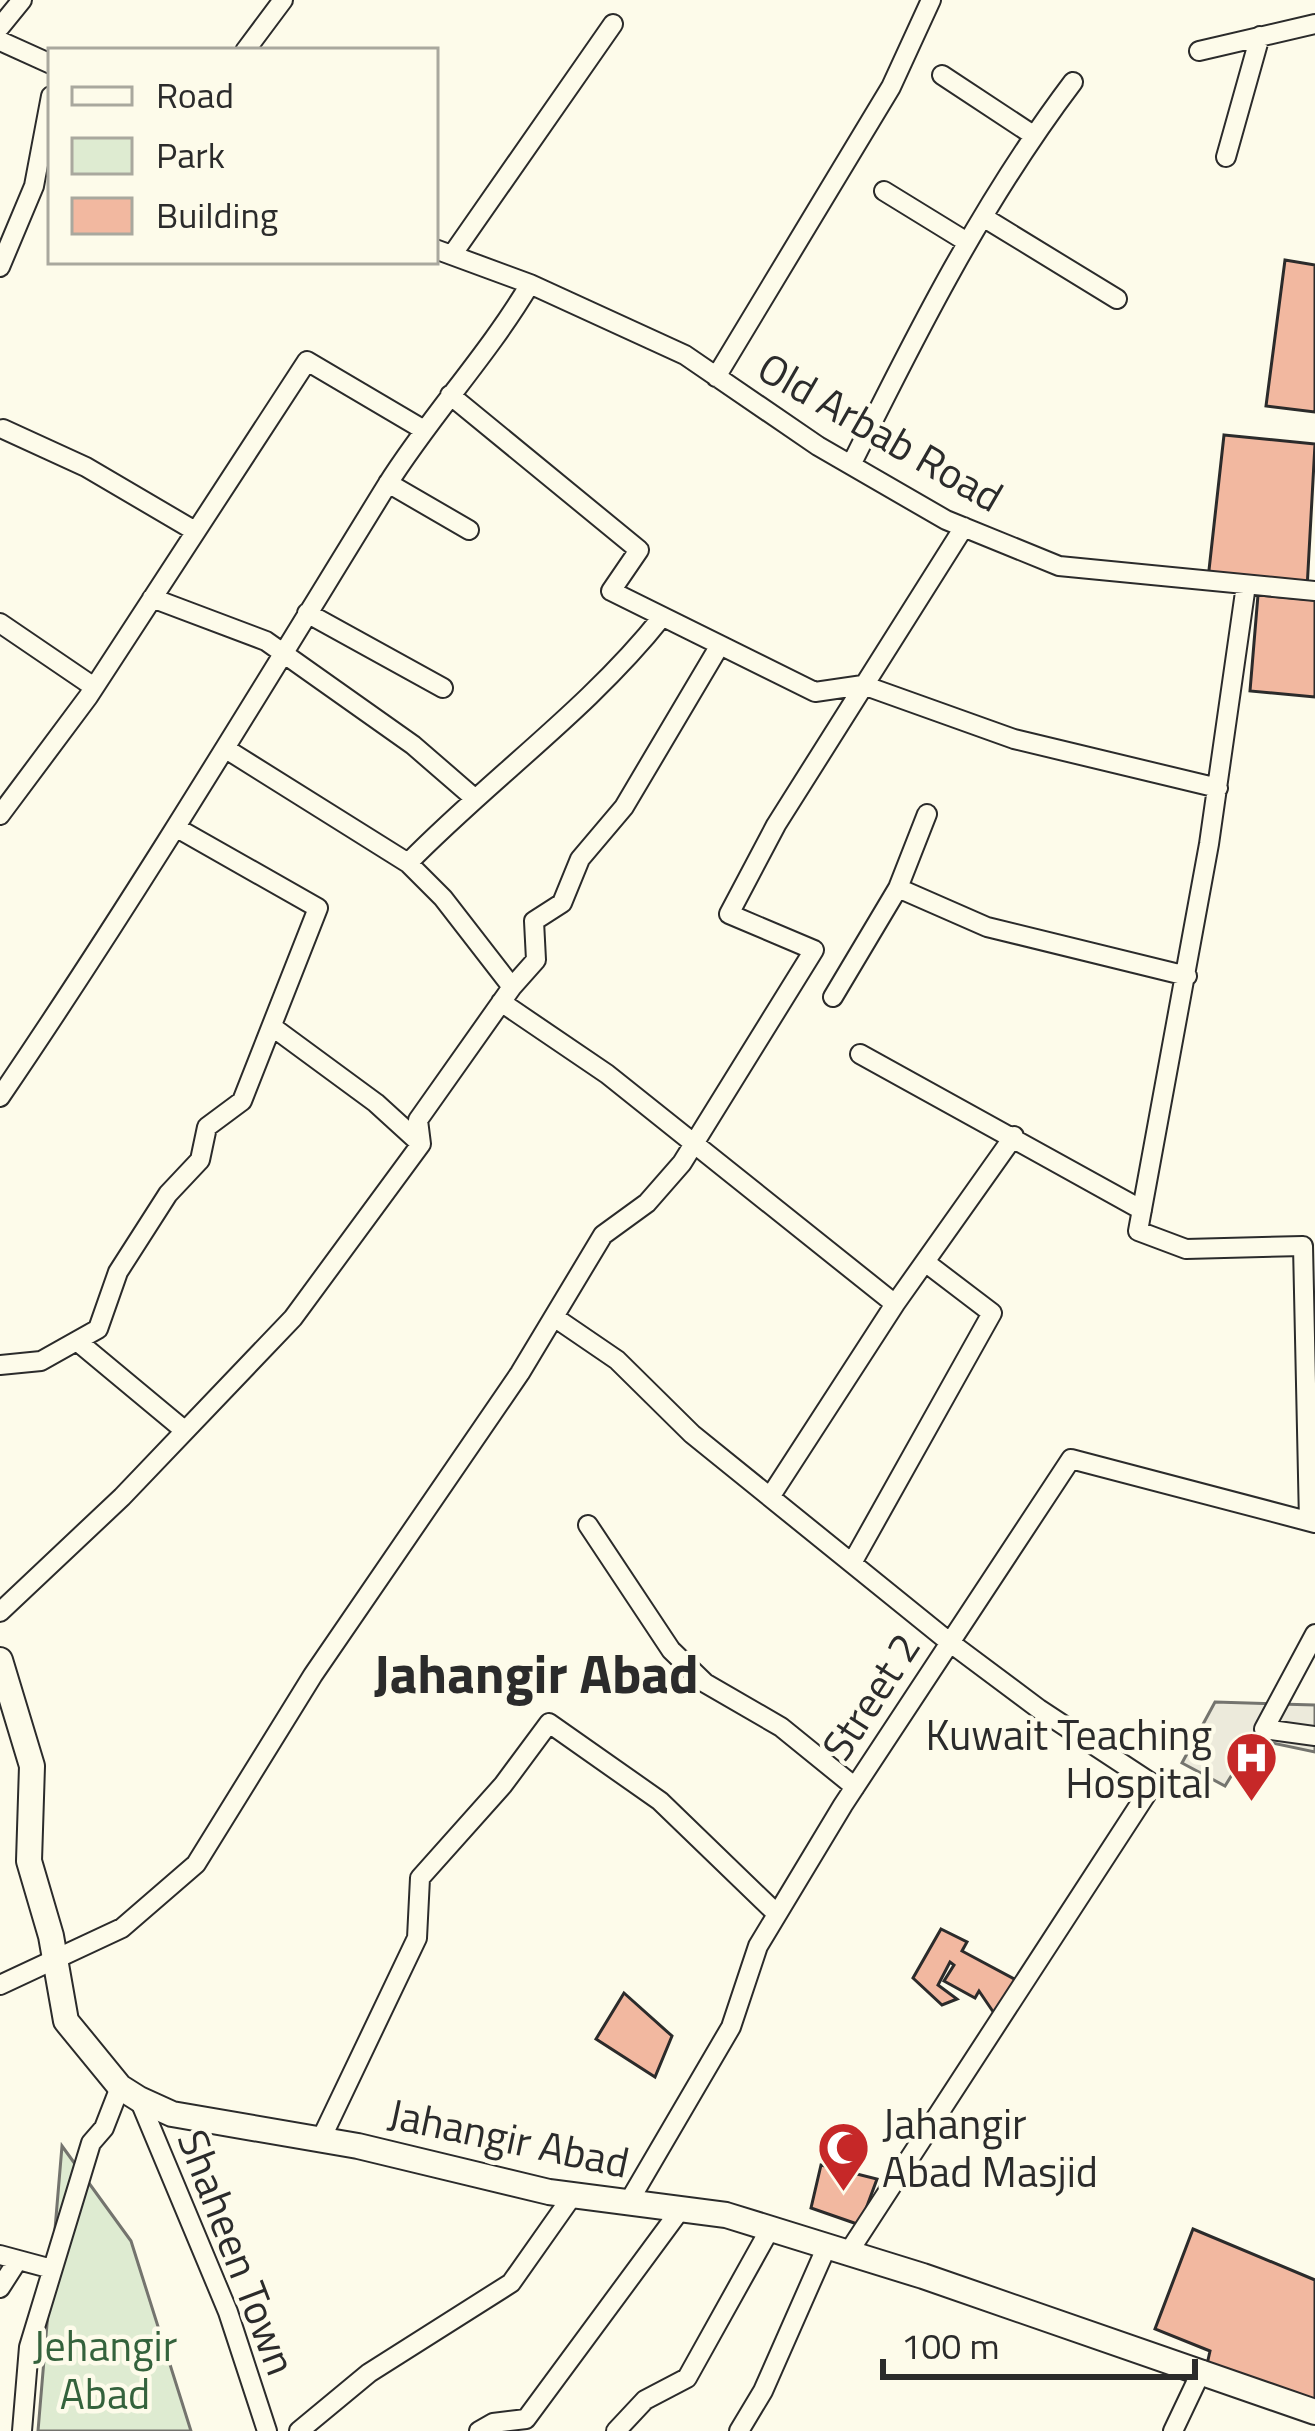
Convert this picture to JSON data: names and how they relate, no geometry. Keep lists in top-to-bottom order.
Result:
{
  "streets": {
    "street": [
      "Old Arbab Road",
      "Street 2",
      "Jahangir Abad",
      "Shaheen Town"
    ]
  },
  "crossings": [
    ["Street 2", "Jahangir Abad"],
    ["Jahangir Abad", "Shaheen Town"]
  ],
  "districts": ["Jahangir Abad"],
  "parks": ["Jehangir Abad"],
  "places": {
    "hospital": ["Kuwait Teaching Hospital"],
    "mosque": ["Jahangir Abad Masjid"]
  },
  "legend": ["Road", "Park", "Building"],
  "scale_bar": "100 m"
}
